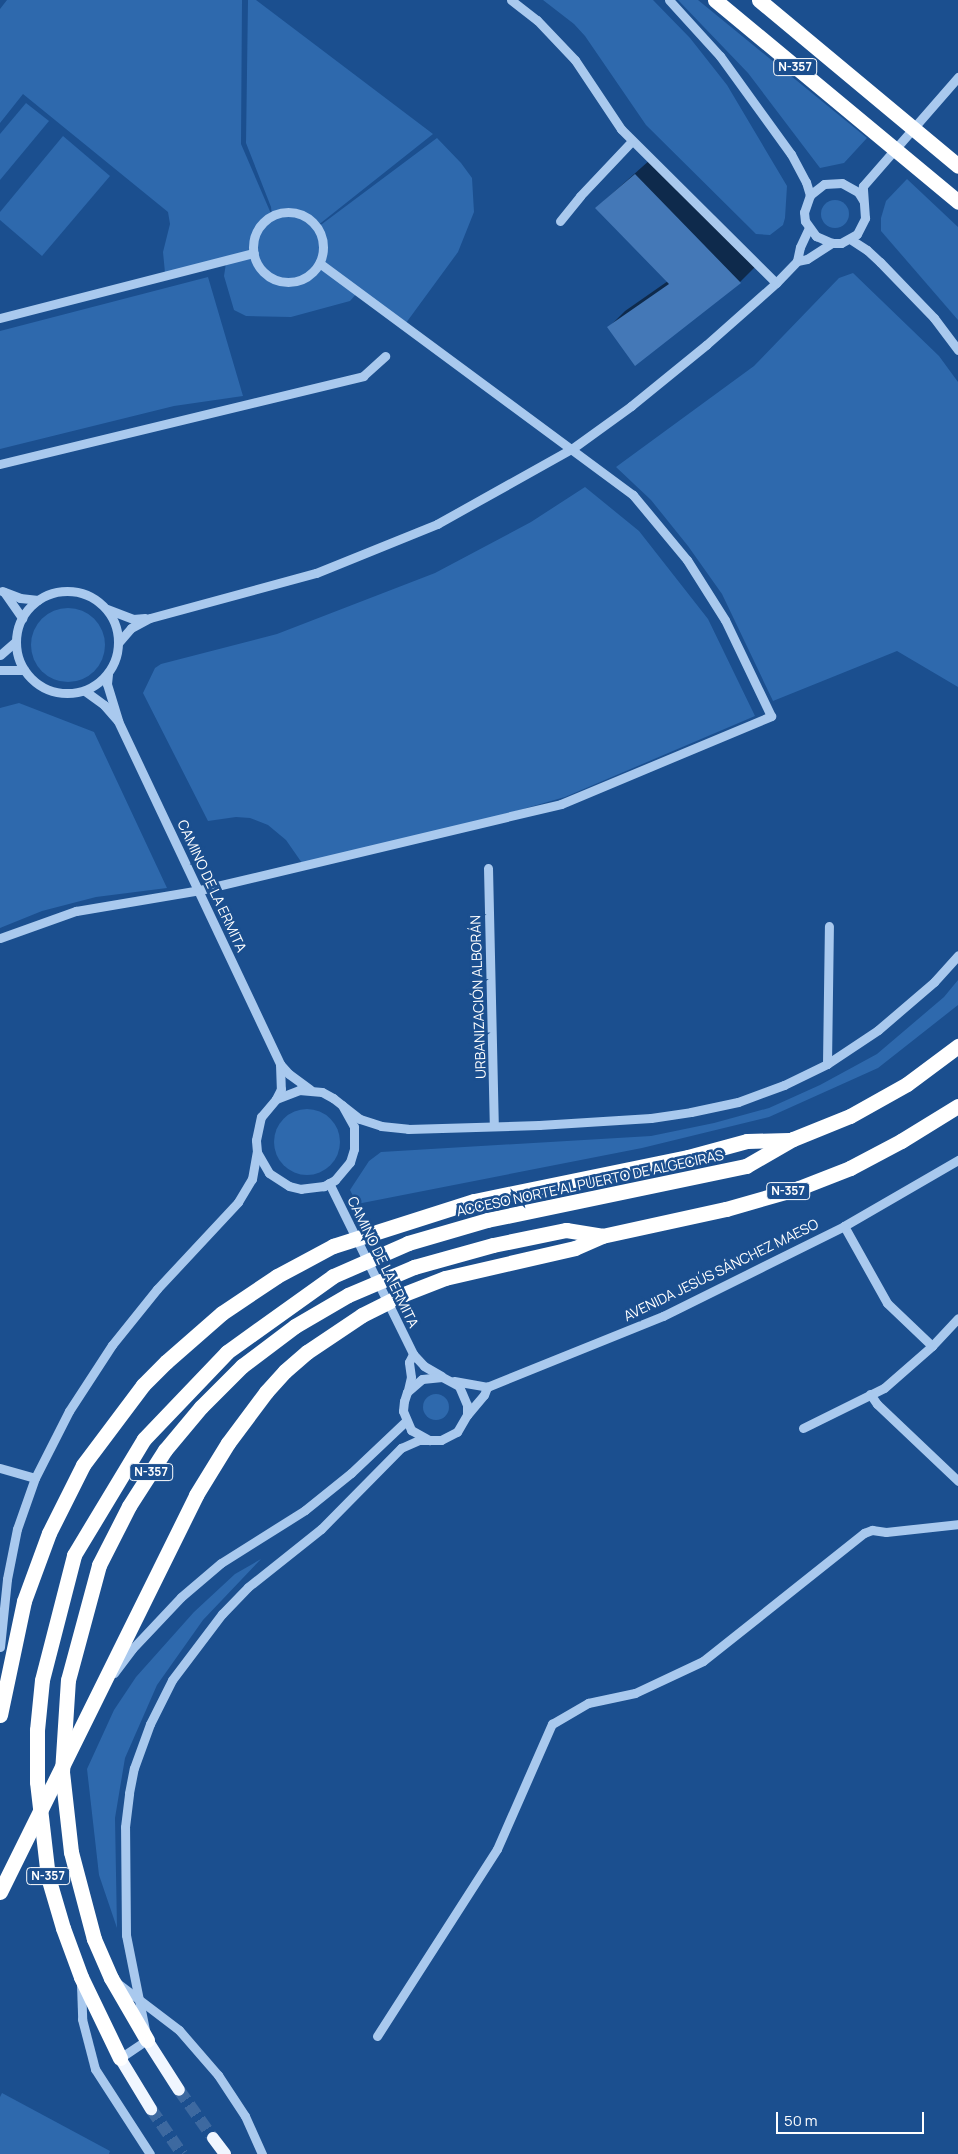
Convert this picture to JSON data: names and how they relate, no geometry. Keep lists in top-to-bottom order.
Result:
{
  "streets": {
    "highway": ["N-357", "ACCESO NORTE AL PUERTO DE ALGECIRAS"],
    "street": ["CAMINO DE LA ERMITA", "URBANIZACIÓN ALBORÁN", "AVENIDA JESÚS SÁNCHEZ MAESO"]
  },
  "scale_bar": "50 m"
}
